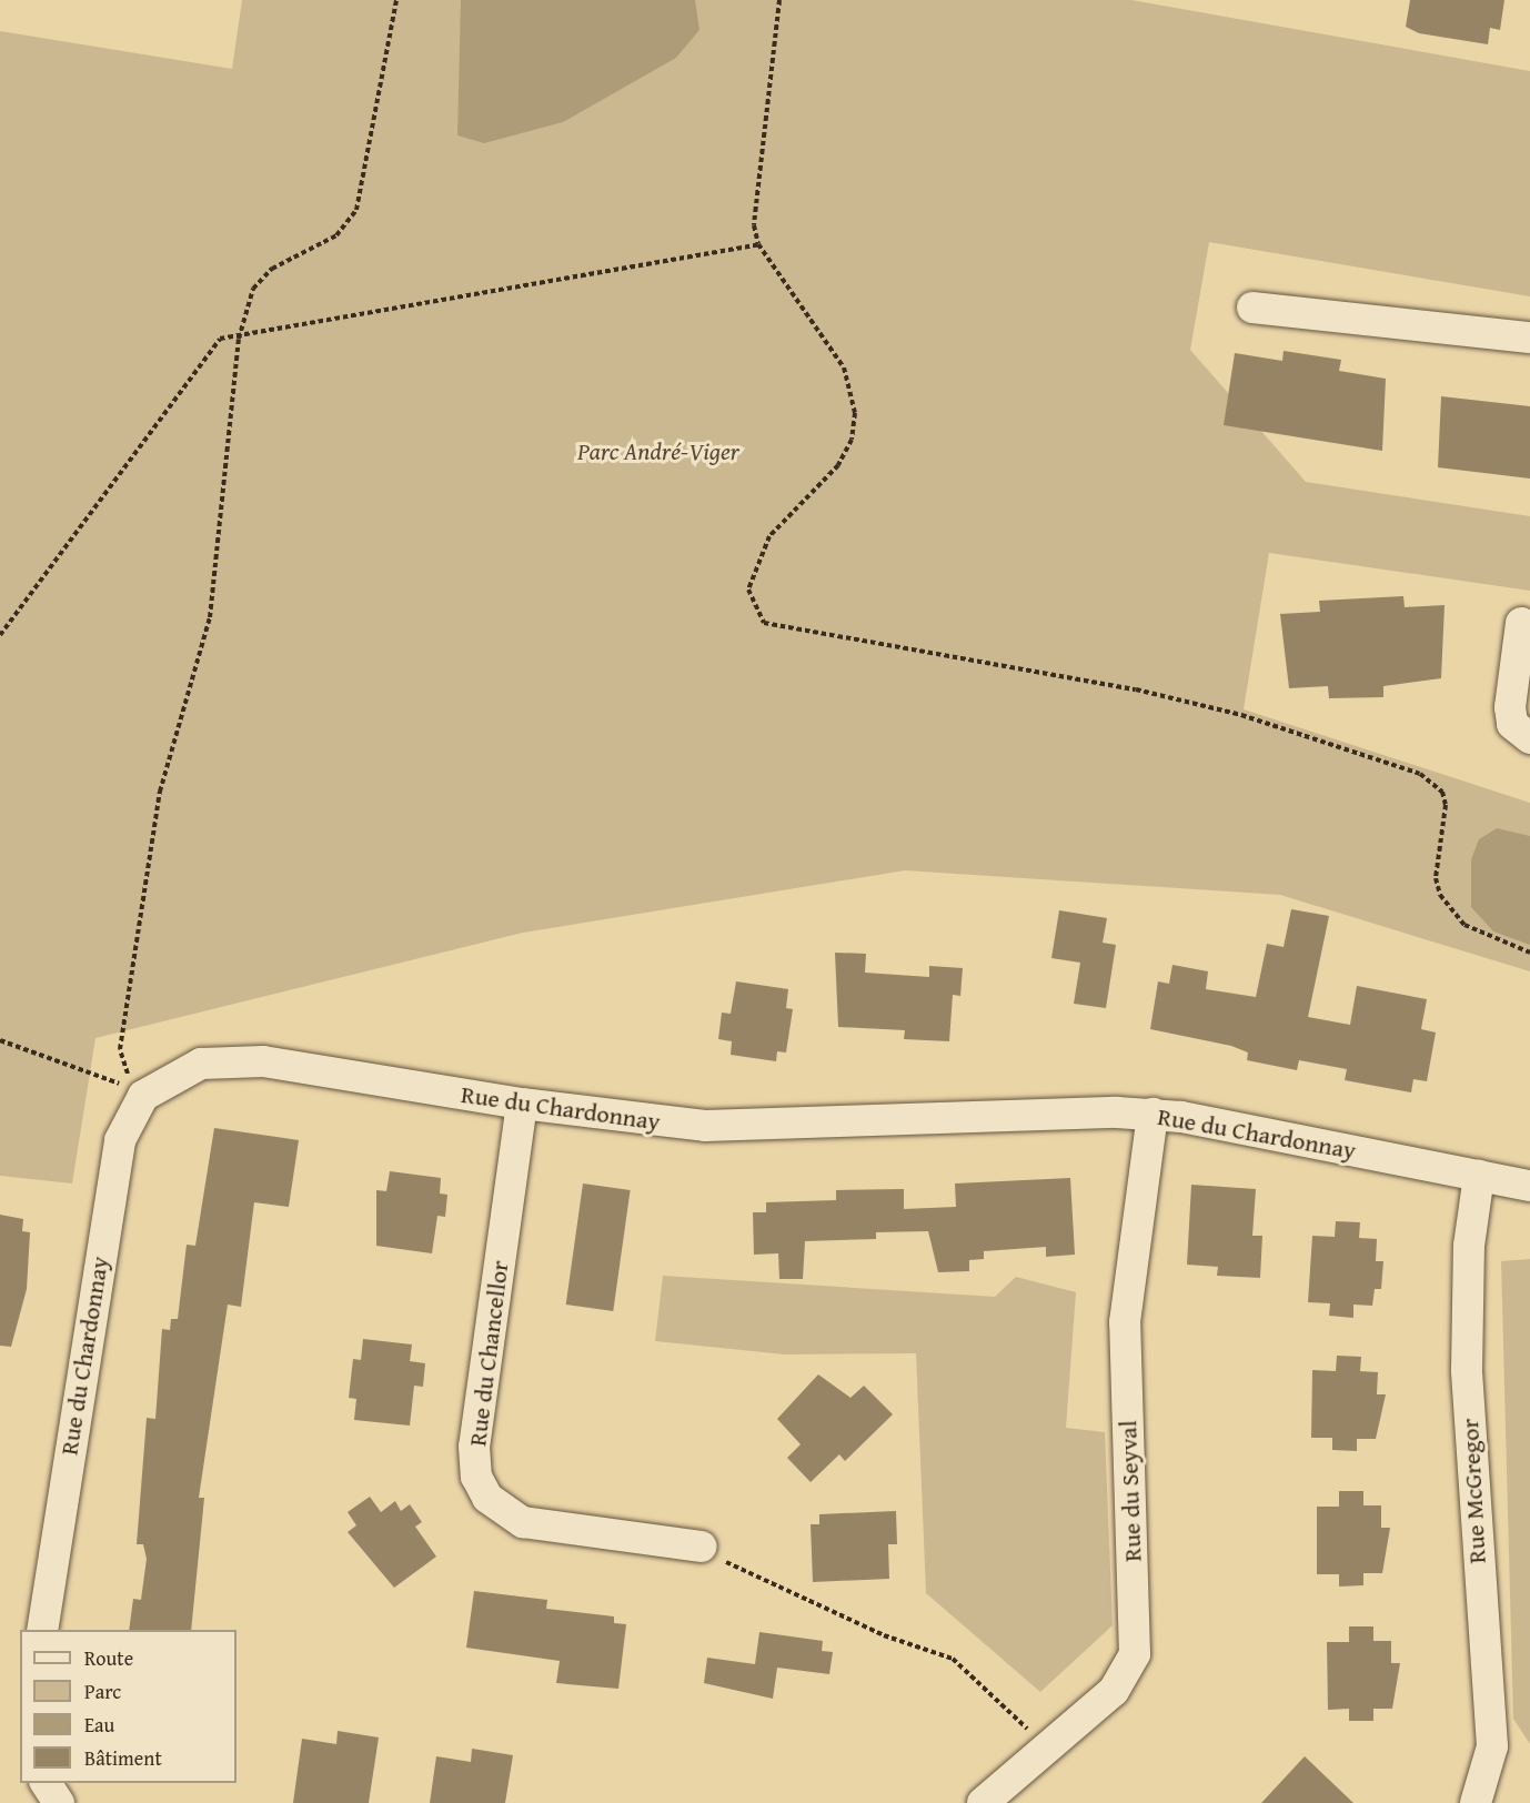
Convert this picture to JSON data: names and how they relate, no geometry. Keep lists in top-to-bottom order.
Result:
{
  "streets": {
    "street": [
      "Rue du Chardonnay",
      "Rue du Chancellor",
      "Rue du Seyval",
      "Rue McGregor"
    ]
  },
  "crossings": [
    ["Rue du Chardonnay", "Rue du Chancellor"],
    ["Rue du Chardonnay", "Rue du Seyval"],
    ["Rue du Chardonnay", "Rue McGregor"]
  ],
  "parks": ["Parc André-Viger"],
  "legend": [
    "Route",
    "Parc",
    "Eau",
    "Bâtiment"
  ]
}
